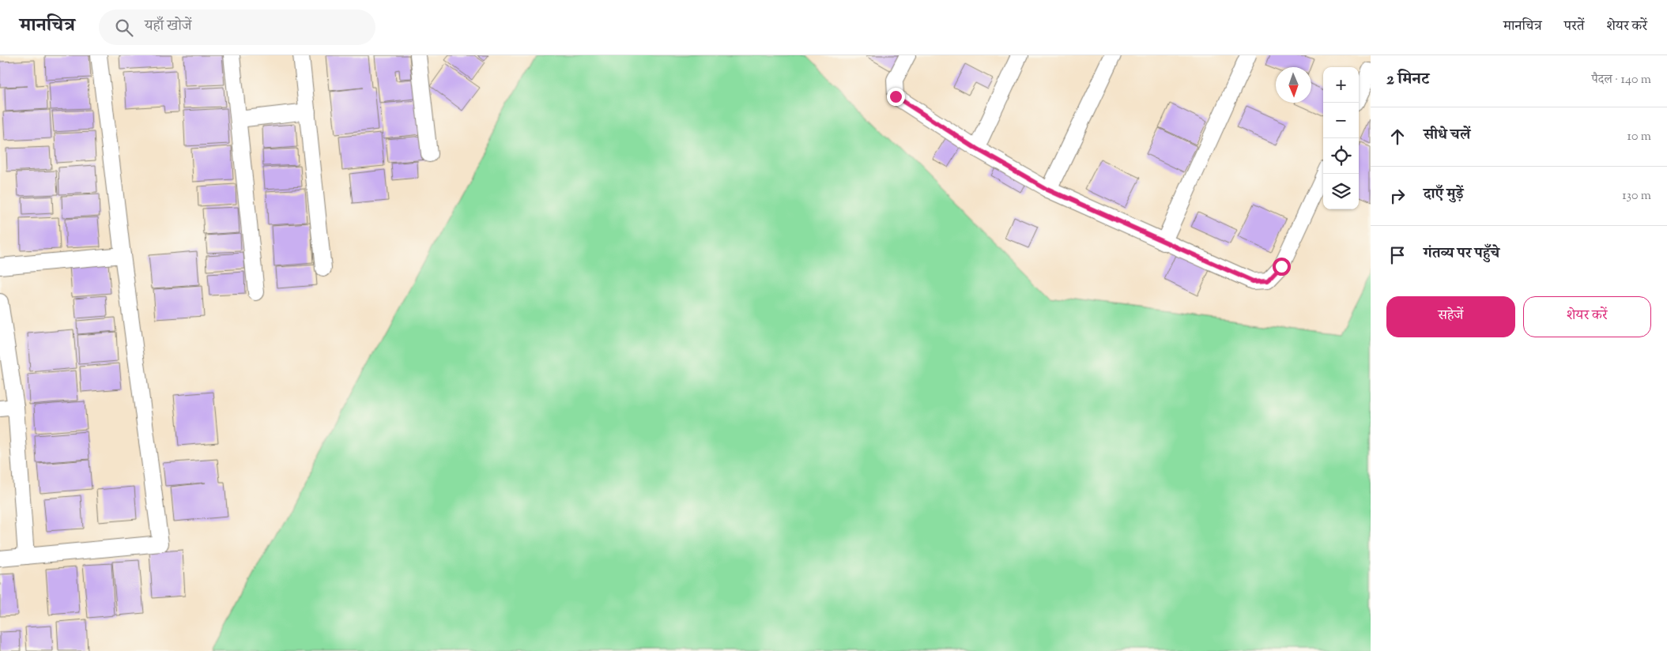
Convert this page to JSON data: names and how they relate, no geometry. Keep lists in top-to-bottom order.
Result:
{
  "north": "bottom",
  "page": {
    "header": "मानचित्र",
    "search": "यहाँ खोजें",
    "nav": ["मानचित्र", "परतें", "शेयर करें"],
    "heading": ["2 मिनट", "पैदल · 140 m"],
    "map_buttons": ["+", "−"],
    "list": [
      ["सीधे चलें", "10 m"],
      ["दाएँ मुड़ें", "130 m"],
      "गंतव्य पर पहुँचे"
    ],
    "buttons": ["सहेजें", "शेयर करें"]
  }
}
